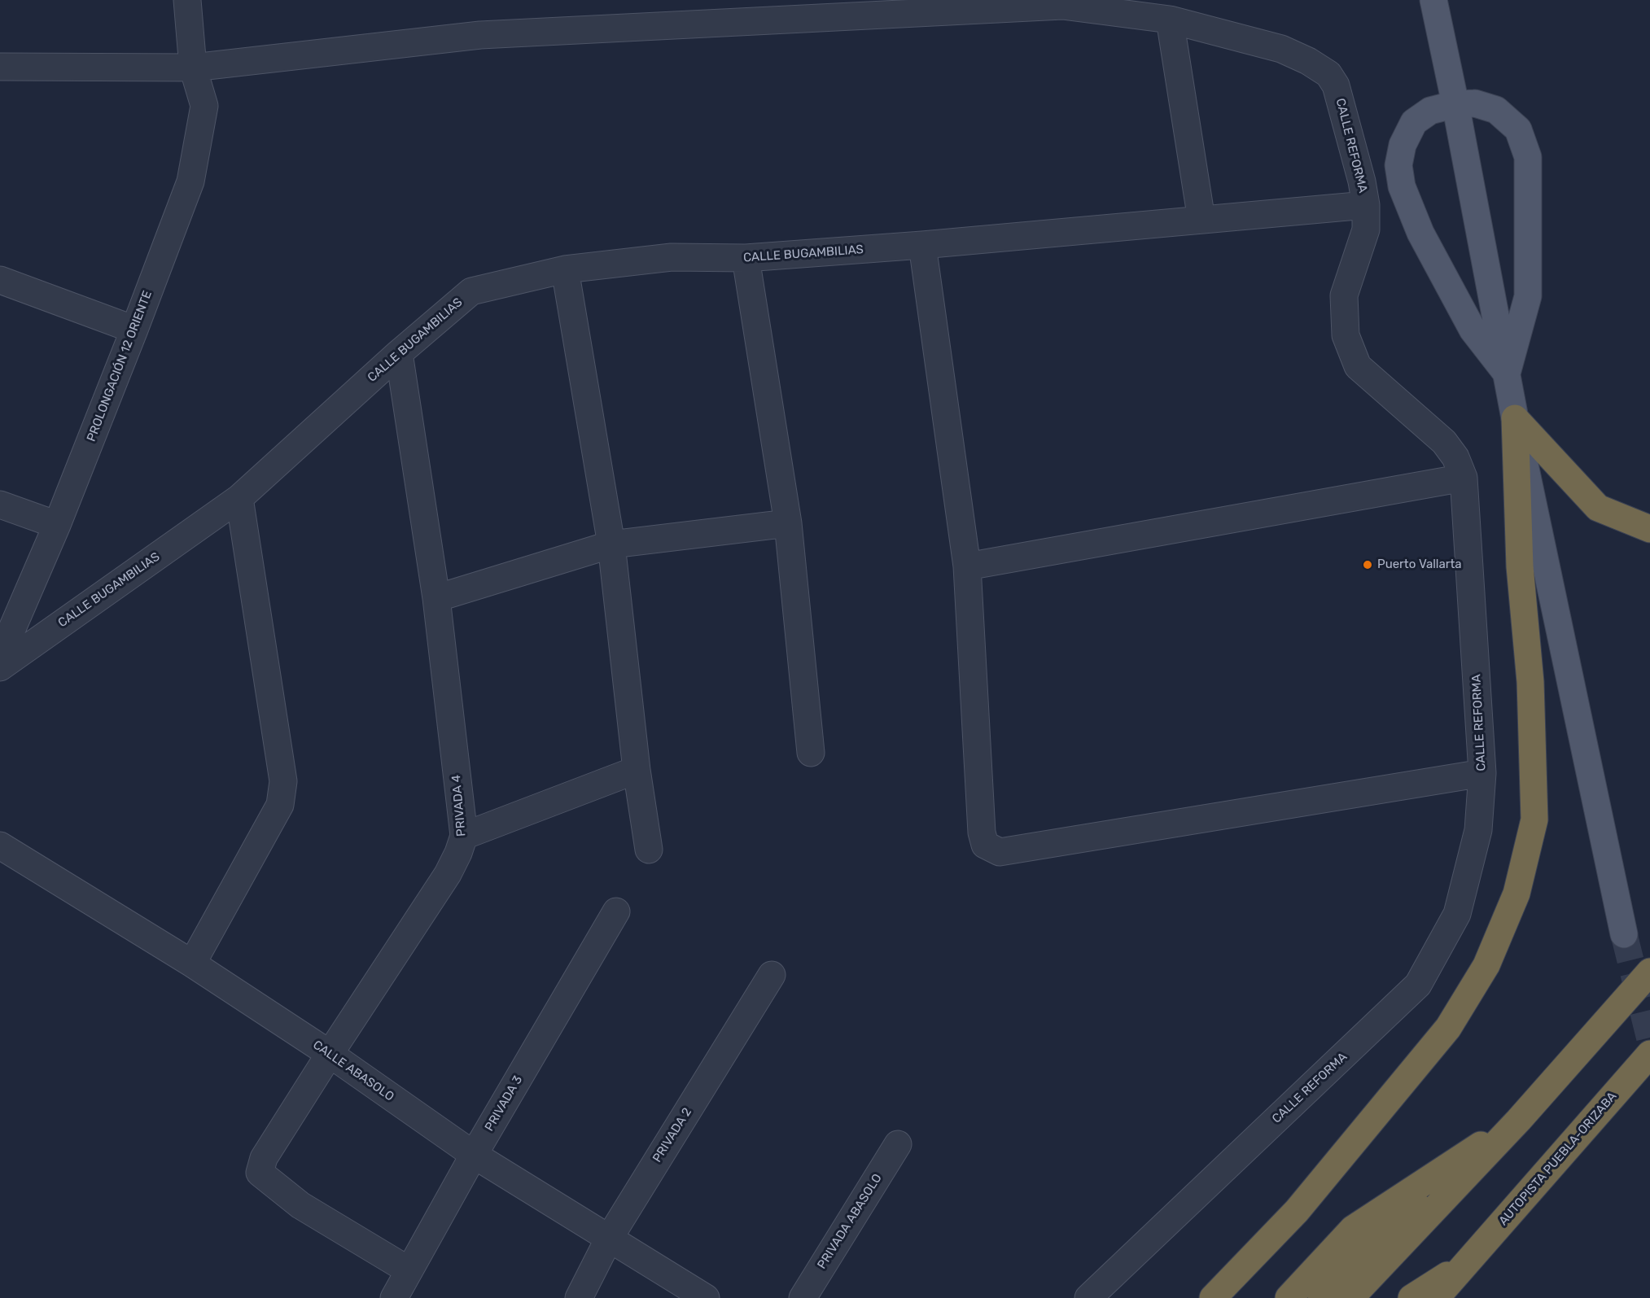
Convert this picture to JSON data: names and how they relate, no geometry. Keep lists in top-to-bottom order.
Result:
{
  "streets": {
    "highway": ["AUTOPISTA PUEBLA-ORIZABA"],
    "street": [
      "CALLE REFORMA",
      "CALLE BUGAMBILIAS",
      "PROLONGACIÓN 12 ORIENTE",
      "PRIVADA 4",
      "CALLE ABASOLO",
      "PRIVADA 3",
      "PRIVADA 2",
      "PRIVADA ABASOLO"
    ]
  },
  "crossings": [
    ["CALLE REFORMA", "CALLE BUGAMBILIAS"],
    ["CALLE REFORMA", "PROLONGACIÓN 12 ORIENTE"],
    ["CALLE BUGAMBILIAS", "PRIVADA 4"],
    ["PRIVADA 4", "CALLE ABASOLO"],
    ["PRIVADA 4", "PRIVADA 3"],
    ["CALLE ABASOLO", "PRIVADA 3"],
    ["CALLE ABASOLO", "PRIVADA 2"]
  ],
  "places": ["Puerto Vallarta"]
}
